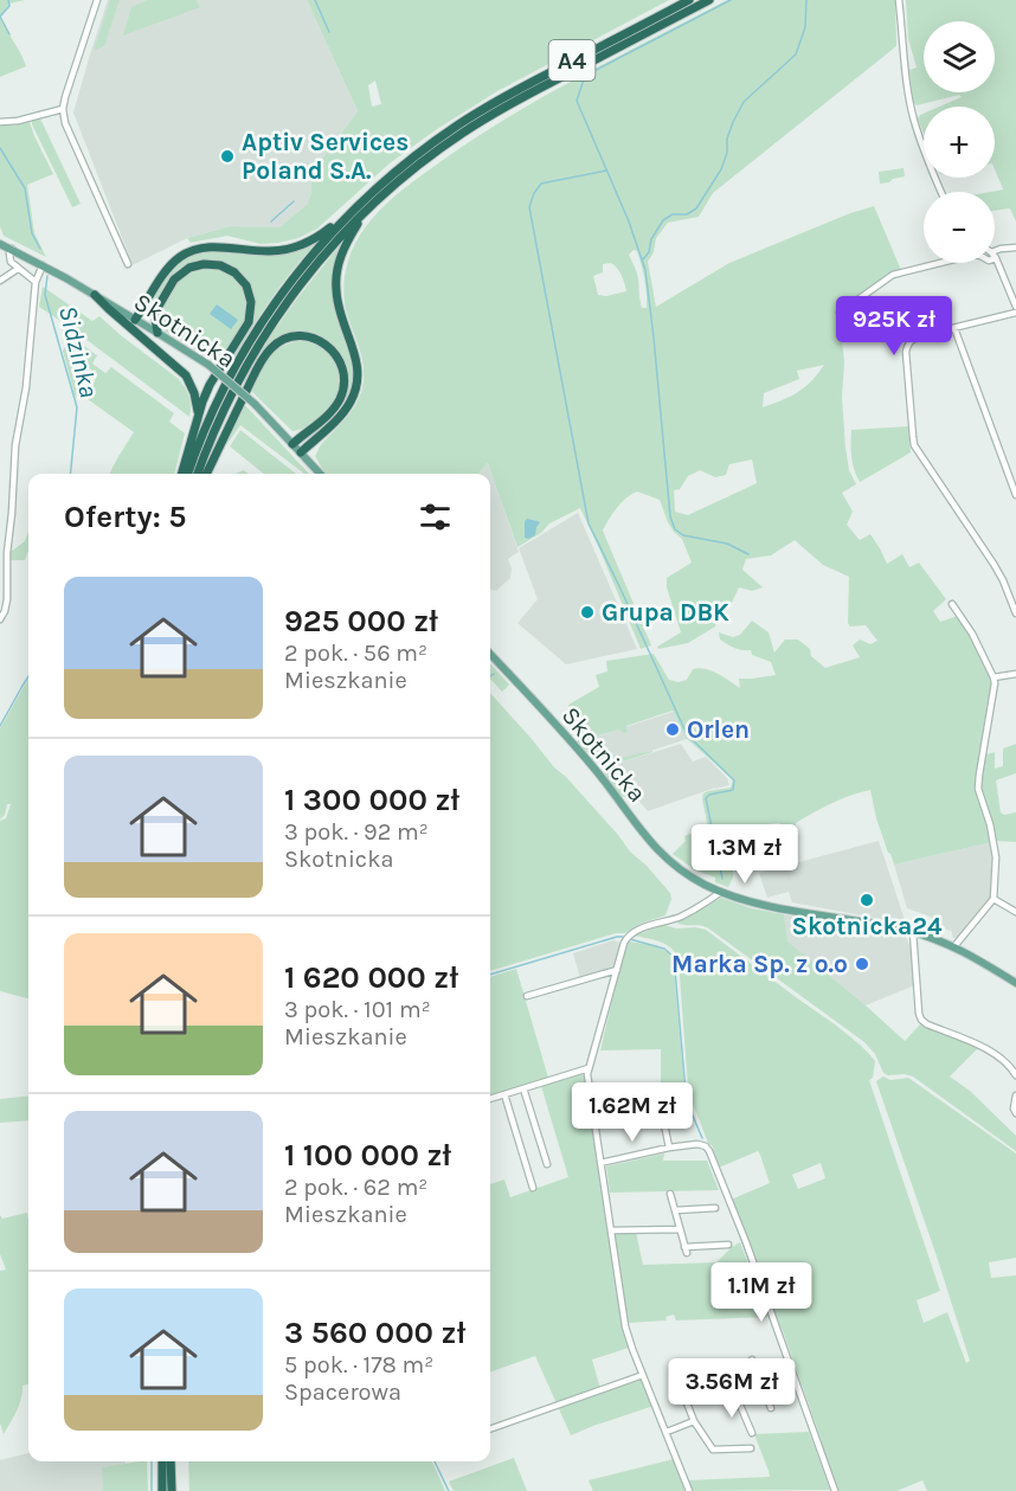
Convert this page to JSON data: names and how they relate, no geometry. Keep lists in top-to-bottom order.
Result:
{
  "streets": {
    "highway": ["A4"],
    "main road": ["Skotnicka"]
  },
  "water": ["Sidzinka"],
  "places": [
    "Aptiv Services Poland S.A.",
    "Grupa DBK",
    "Orlen",
    "Skotnicka24",
    "Marka Sp. z o.o"
  ],
  "page": {
    "map_buttons": ["+", "−"],
    "price": [
      "925K zł",
      "1.3M zł",
      "1.62M zł",
      "1.1M zł",
      "3.56M zł"
    ],
    "heading": "Oferty: 5",
    "list": [
      {
        "name": "925 000 zł",
        "note": "2 pok. · 56 m² · Mieszkanie"
      },
      {
        "name": "1 300 000 zł",
        "note": "3 pok. · 92 m² · Skotnicka"
      },
      {
        "name": "1 620 000 zł",
        "note": "3 pok. · 101 m² · Mieszkanie"
      },
      {
        "name": "1 100 000 zł",
        "note": "2 pok. · 62 m² · Mieszkanie"
      },
      {
        "name": "3 560 000 zł",
        "note": "5 pok. · 178 m² · Spacerowa"
      }
    ]
  }
}
